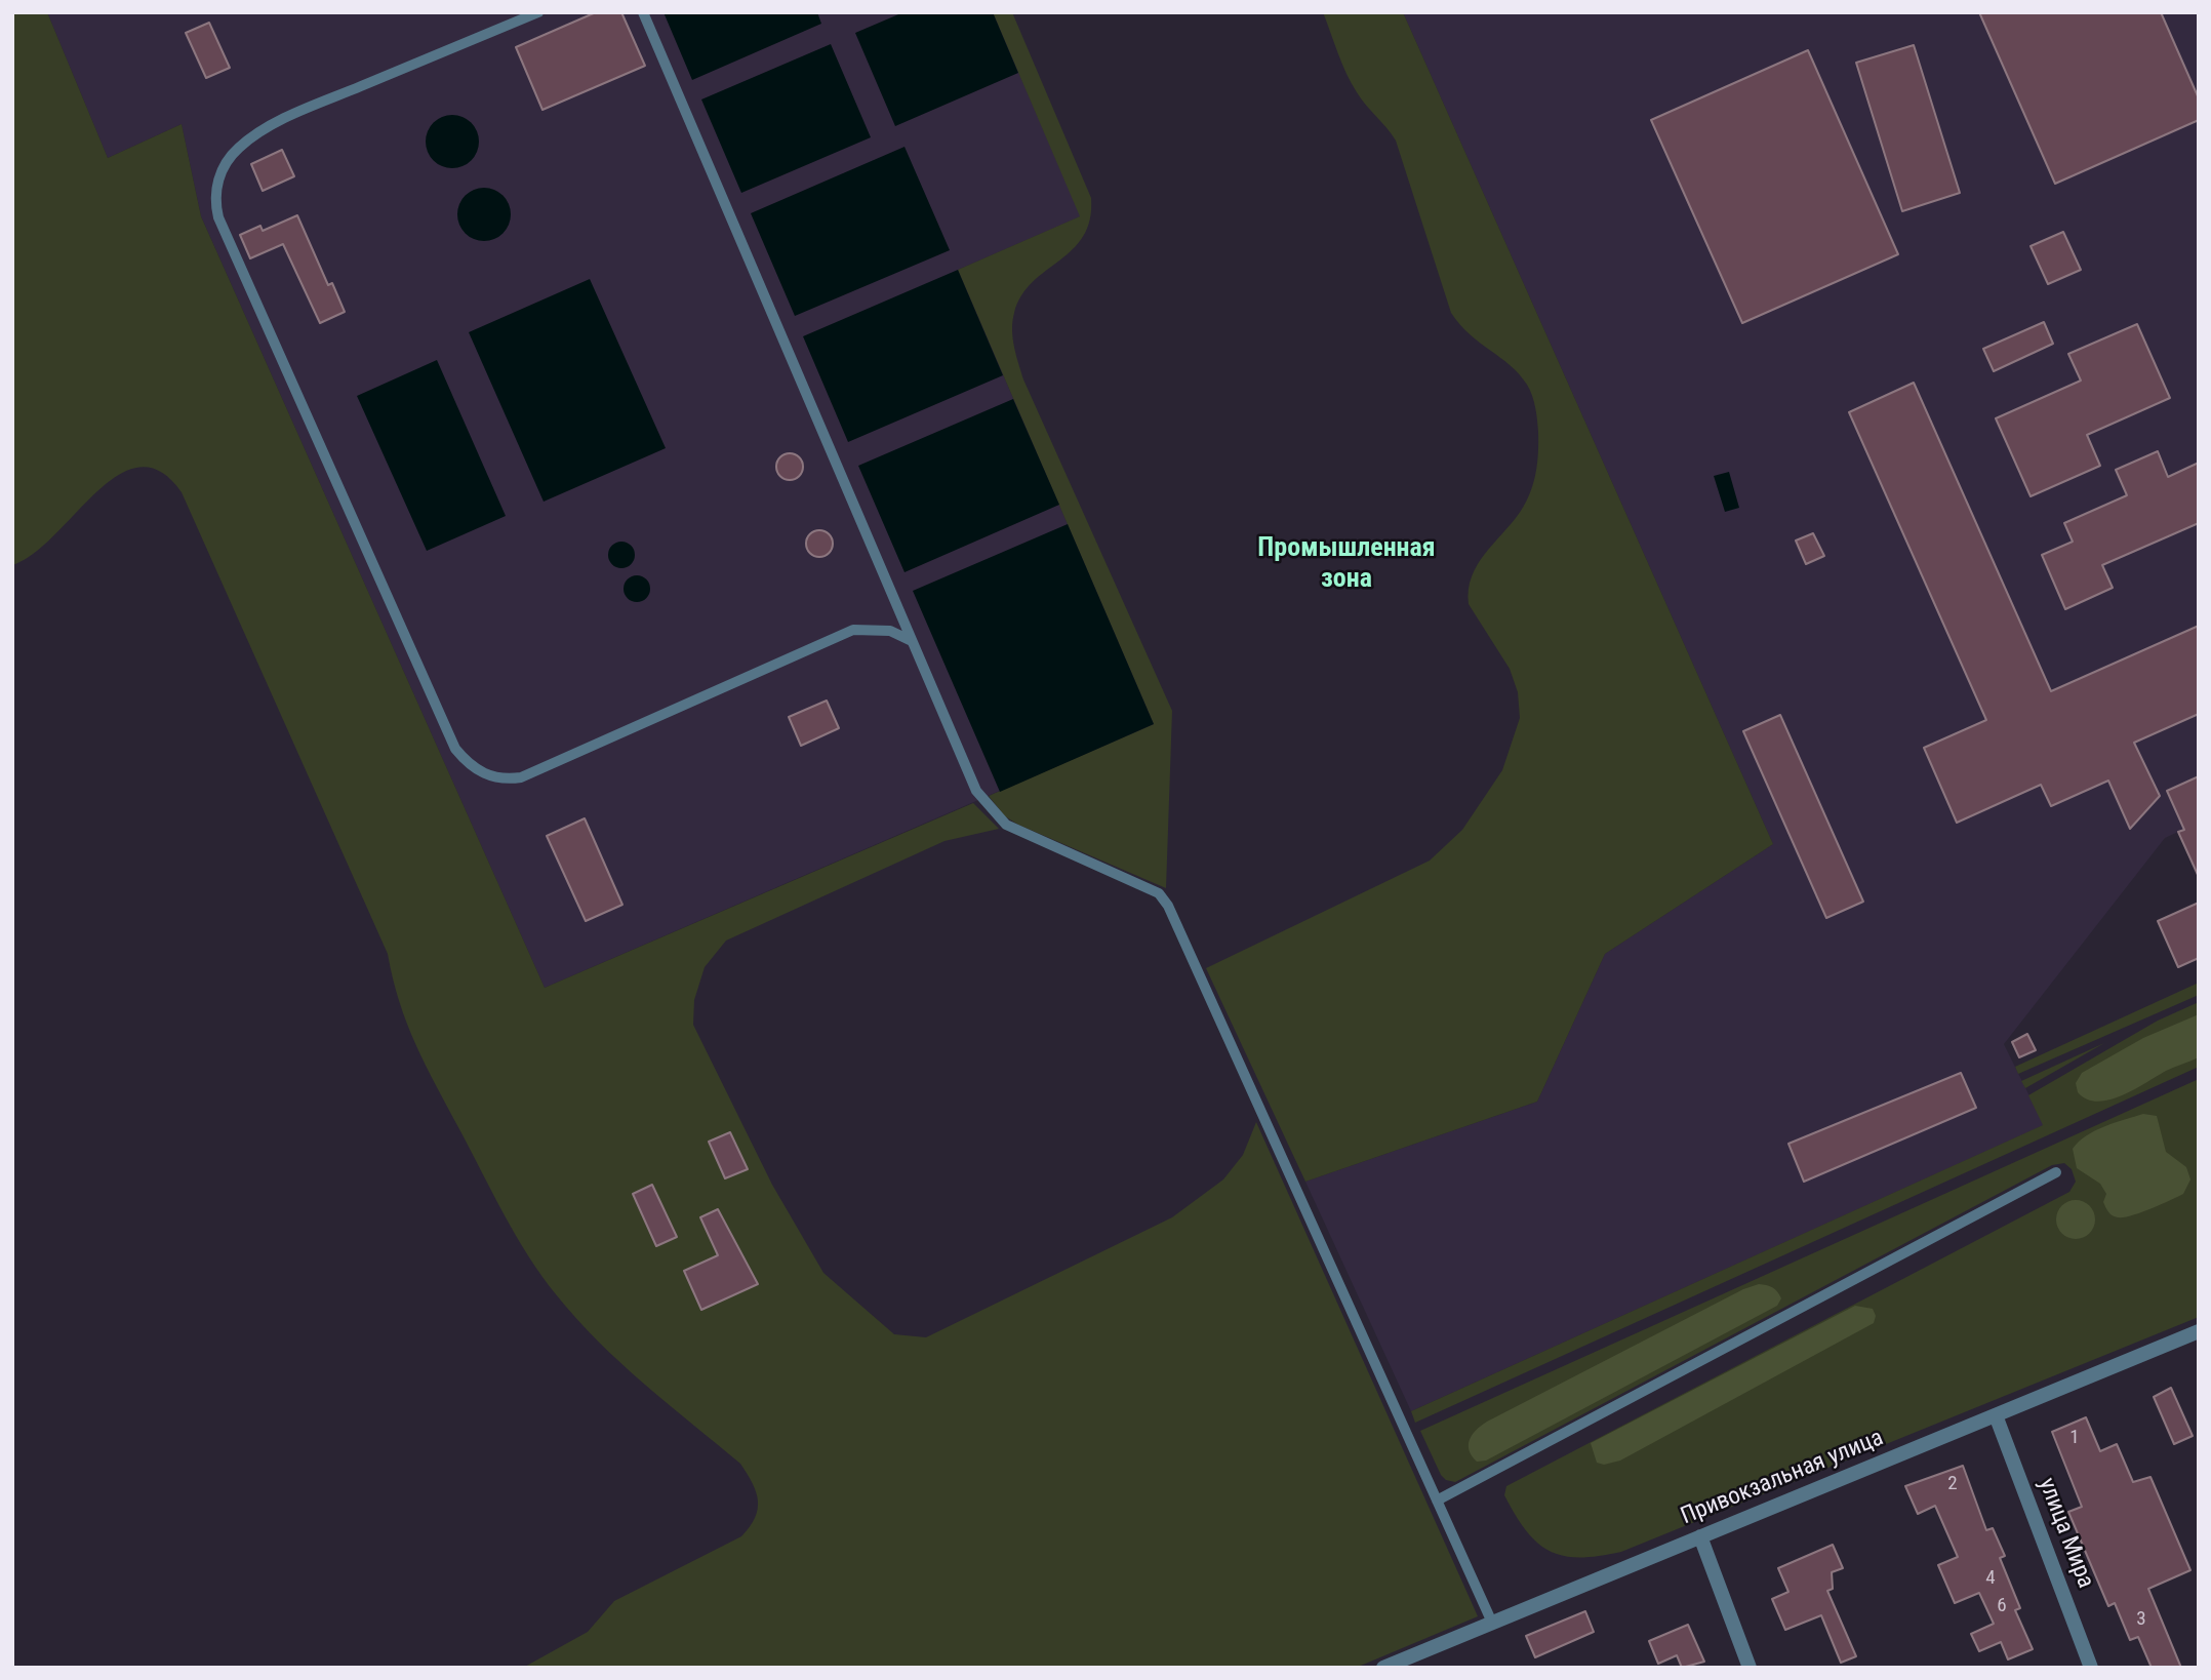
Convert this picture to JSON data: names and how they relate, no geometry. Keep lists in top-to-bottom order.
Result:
{
  "streets": {
    "street": ["Привокзальная улица", "улица Мира"]
  },
  "crossings": [
    ["Привокзальная улица", "улица Мира"]
  ],
  "districts": ["Промышленная зона"],
  "house_numbers": [
    "1",
    "2",
    "4",
    "6",
    "3"
  ]
}
